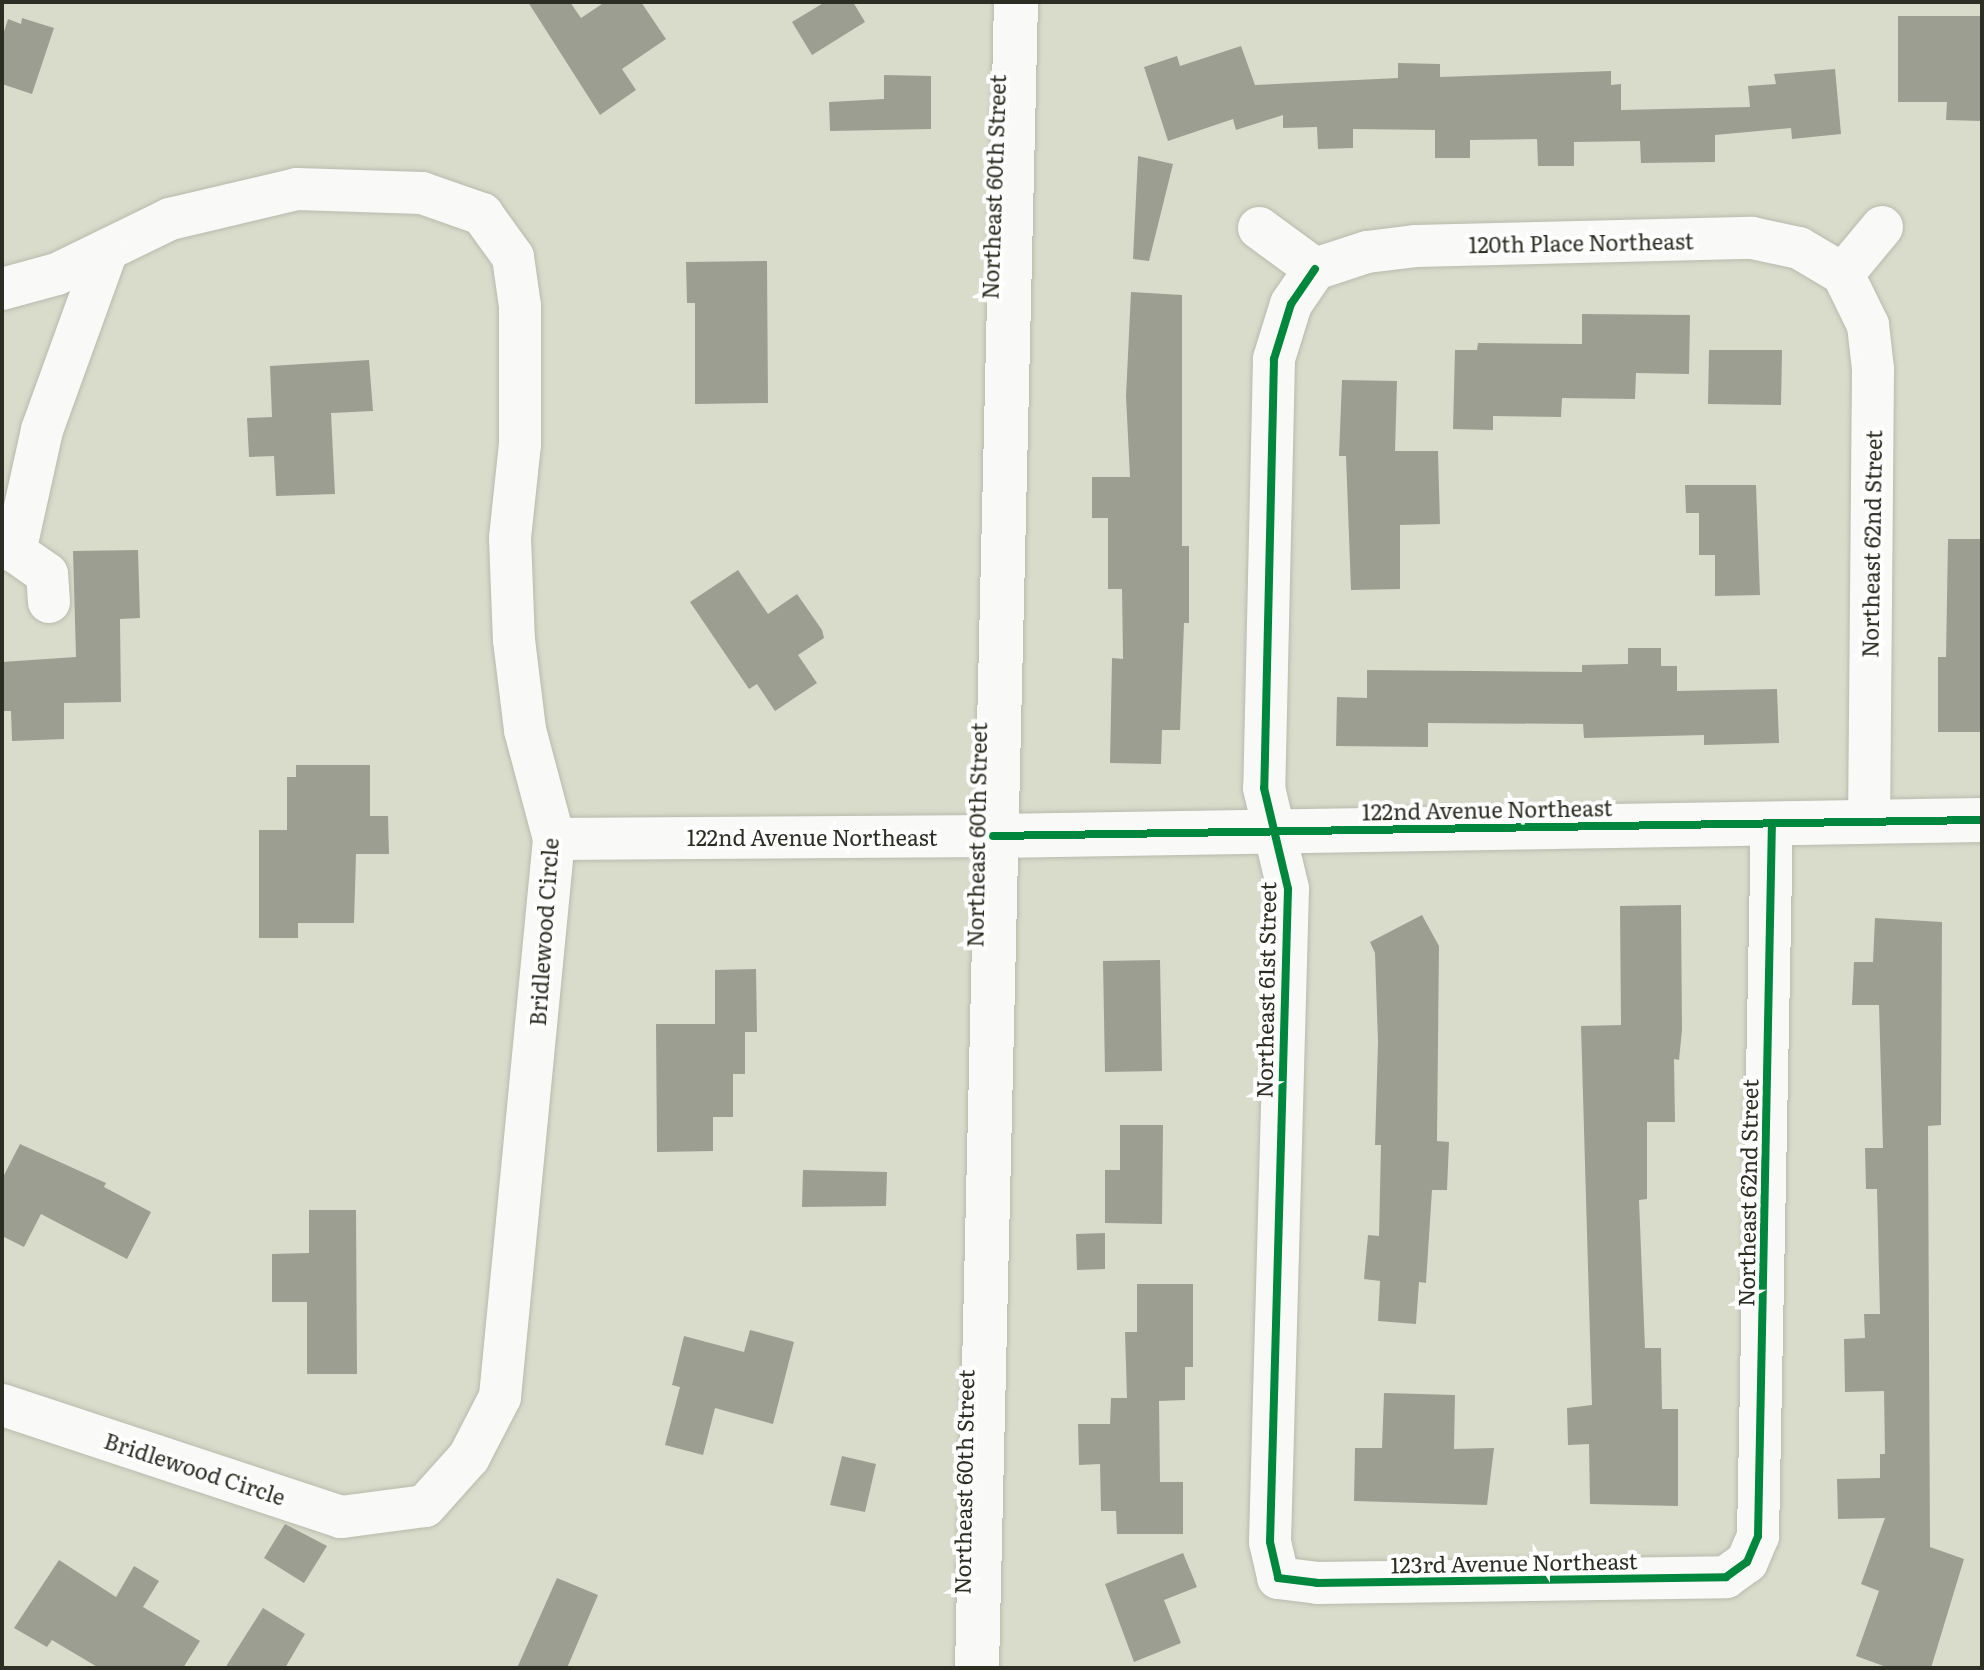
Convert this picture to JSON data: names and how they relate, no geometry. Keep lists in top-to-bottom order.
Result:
{
  "streets": {
    "street": [
      "Northeast 60th Street",
      "120th Place Northeast",
      "Northeast 62nd Street",
      "122nd Avenue Northeast",
      "Bridlewood Circle",
      "Northeast 61st Street",
      "123rd Avenue Northeast"
    ]
  },
  "crossings": [
    ["Northeast 60th Street", "122nd Avenue Northeast"],
    ["120th Place Northeast", "Northeast 62nd Street"],
    ["120th Place Northeast", "Northeast 61st Street"],
    ["Northeast 62nd Street", "122nd Avenue Northeast"],
    ["Northeast 62nd Street", "123rd Avenue Northeast"],
    ["122nd Avenue Northeast", "Bridlewood Circle"],
    ["122nd Avenue Northeast", "Northeast 61st Street"],
    ["Northeast 61st Street", "123rd Avenue Northeast"]
  ]
}
